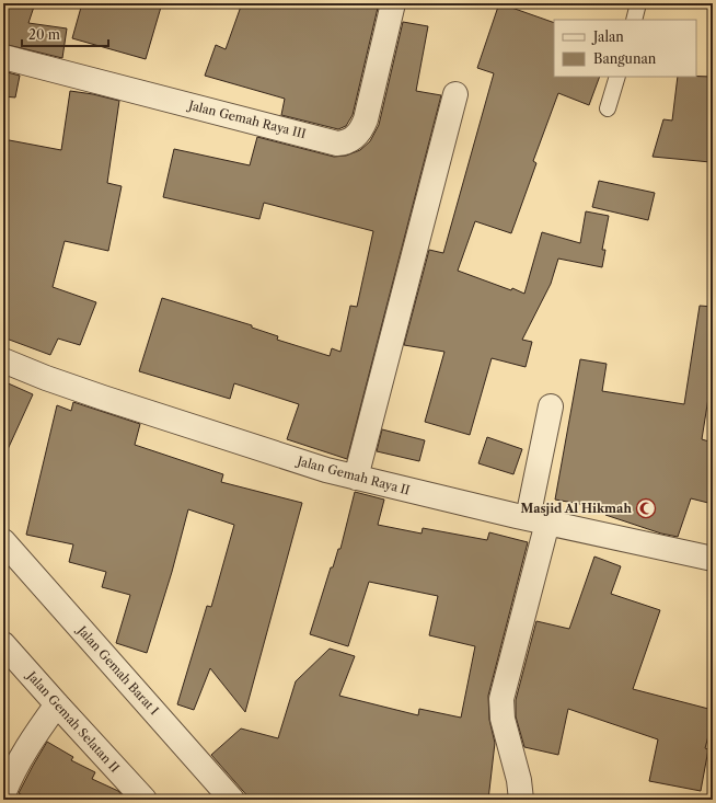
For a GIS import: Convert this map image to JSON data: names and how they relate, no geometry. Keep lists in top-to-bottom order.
{
  "streets": {
    "street": [
      "Jalan Gemah Raya III",
      "Jalan Gemah Raya II",
      "Jalan Gemah Barat I",
      "Jalan Gemah Selatan II"
    ]
  },
  "places": {
    "mosque": ["Masjid Al Hikmah"]
  },
  "legend": ["Jalan", "Bangunan"],
  "scale_bar": "20 m"
}
